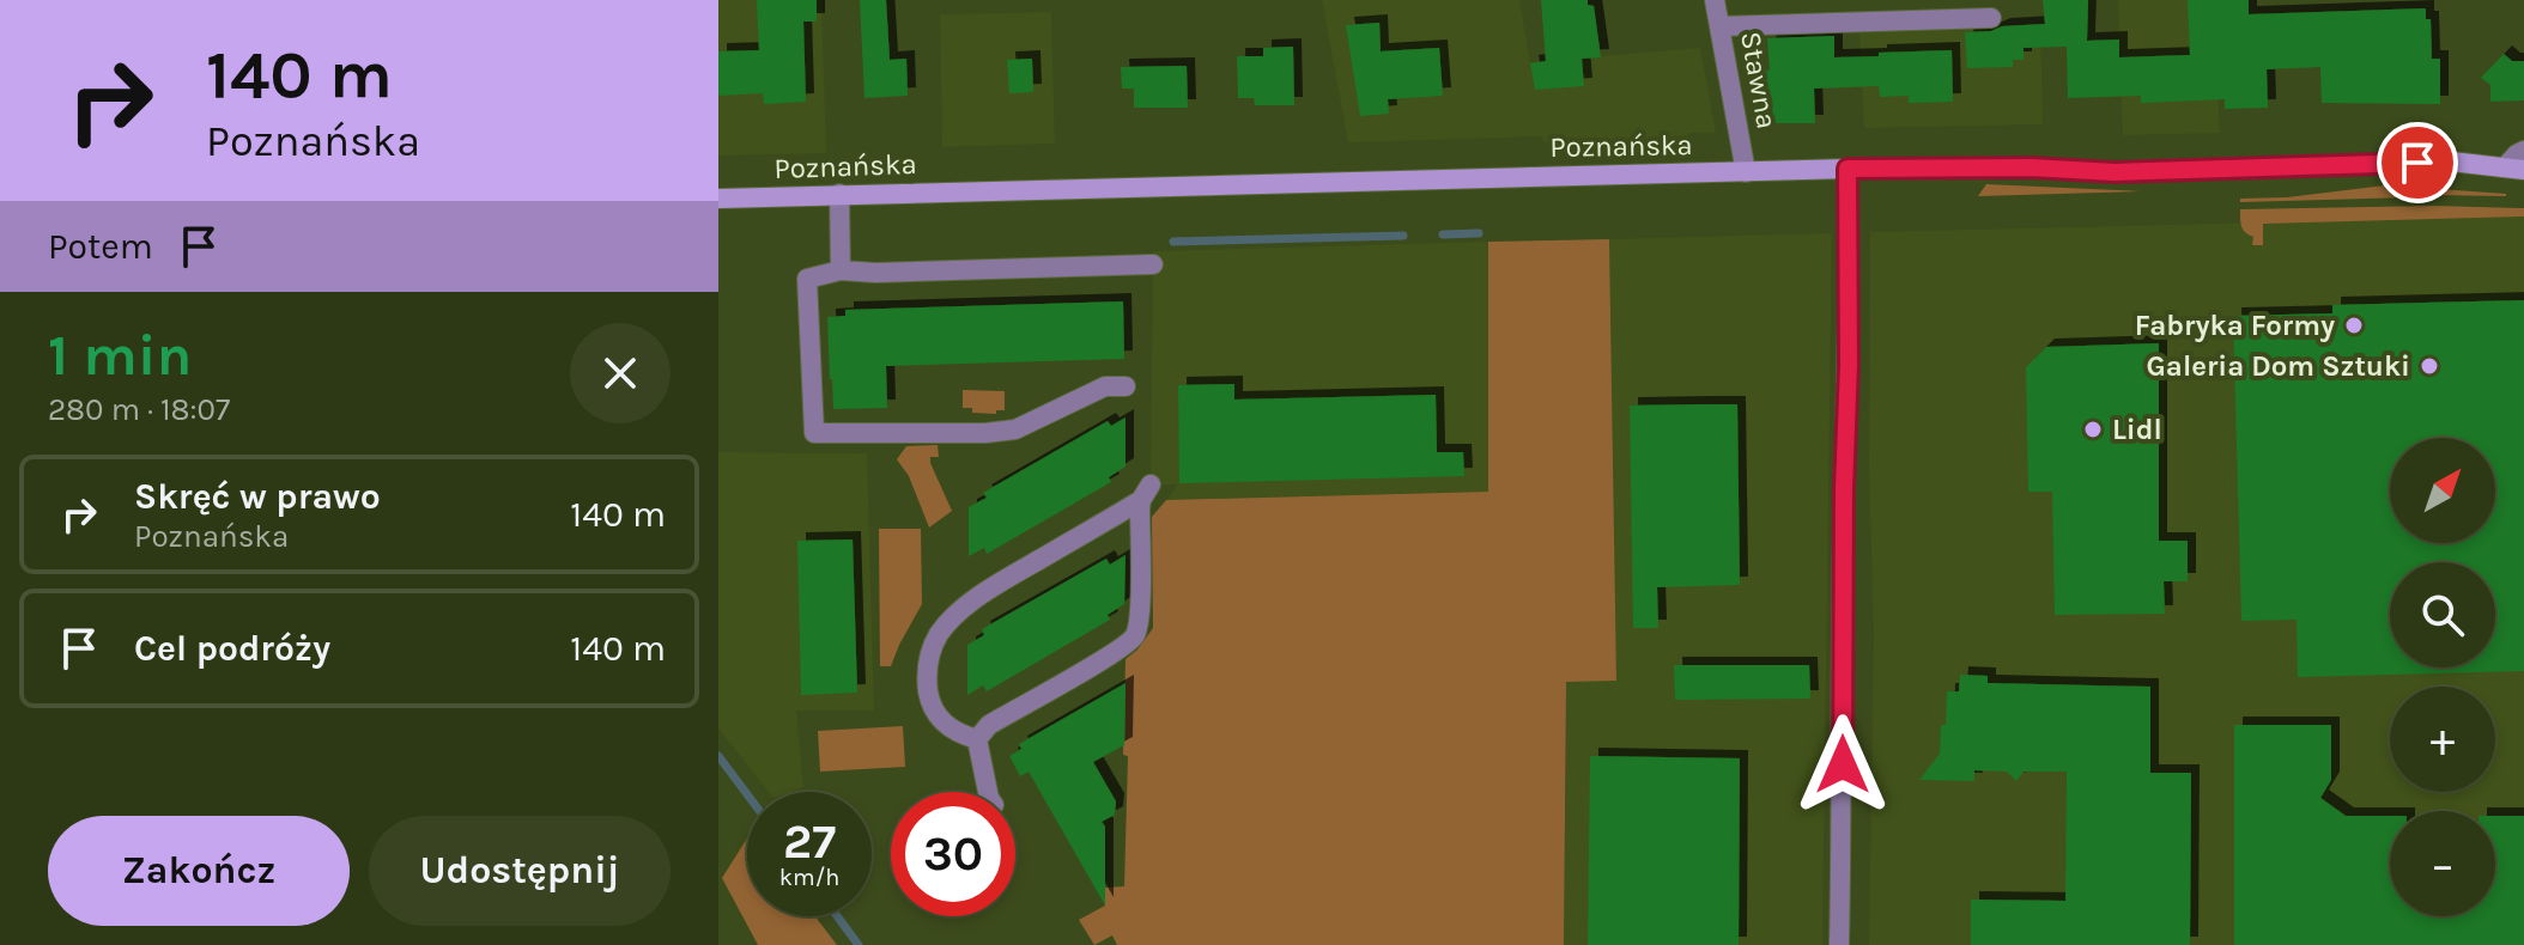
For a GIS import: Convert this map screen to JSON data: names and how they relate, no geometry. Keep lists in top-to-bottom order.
{
  "streets": {
    "street": ["Stawna", "Poznańska"]
  },
  "crossings": [
    ["Stawna", "Poznańska"]
  ],
  "places": ["Fabryka Formy", "Galeria Dom Sztuki", "Lidl"],
  "north": "top right",
  "page": {
    "turn": ["140 m", "Poznańska"],
    "then": "Potem",
    "heading": ["1 min", "280 m · 18:07"],
    "map_buttons": ["+", "−"],
    "list": [
      {
        "name": "Skręć w prawo",
        "note": "Poznańska",
        "value": "140 m"
      },
      {
        "name": "Cel podróży",
        "value": "140 m"
      }
    ],
    "speed": "27 km/h",
    "limit": "30",
    "buttons": ["Zakończ", "Udostępnij"]
  }
}
